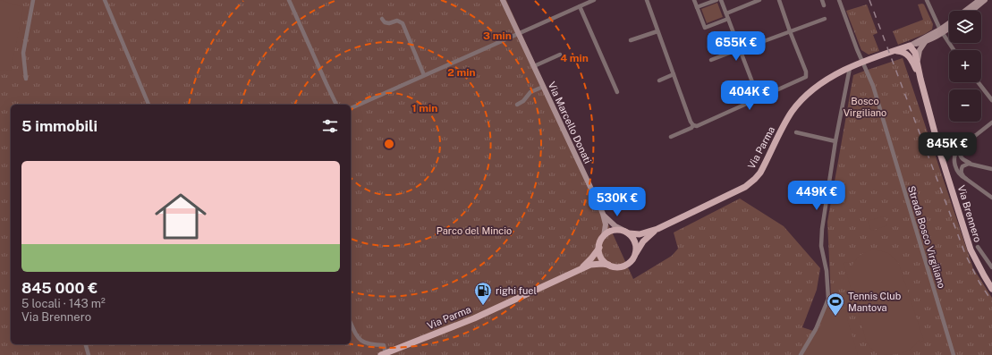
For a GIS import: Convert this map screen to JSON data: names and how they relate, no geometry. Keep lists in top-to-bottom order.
{
  "streets": {
    "main road": ["Via Parma", "Via Brennero"],
    "street": ["Via Marcello Donati", "Strada Bosco Virgiliano"]
  },
  "crossings": [
    ["Via Marcello Donati", "Via Parma"],
    ["Via Parma", "Via Brennero"],
    ["Via Parma", "Strada Bosco Virgiliano"]
  ],
  "parks": ["Bosco Virgiliano", "Parco del Mincio"],
  "places": {
    "fuel station": ["righi fuel"],
    "sports": ["Tennis Club Mantova"]
  },
  "page": {
    "map_buttons": ["+", "−"],
    "price": [
      "655K €",
      "404K €",
      "845K €",
      "449K €",
      "530K €"
    ],
    "heading": "5 immobili",
    "list": [
      {
        "name": "845 000 €",
        "note": "5 locali · 143 m² · Via Brennero"
      }
    ]
  },
  "rings": [
    "3 min",
    "4 min",
    "2 min",
    "1 min"
  ]
}
